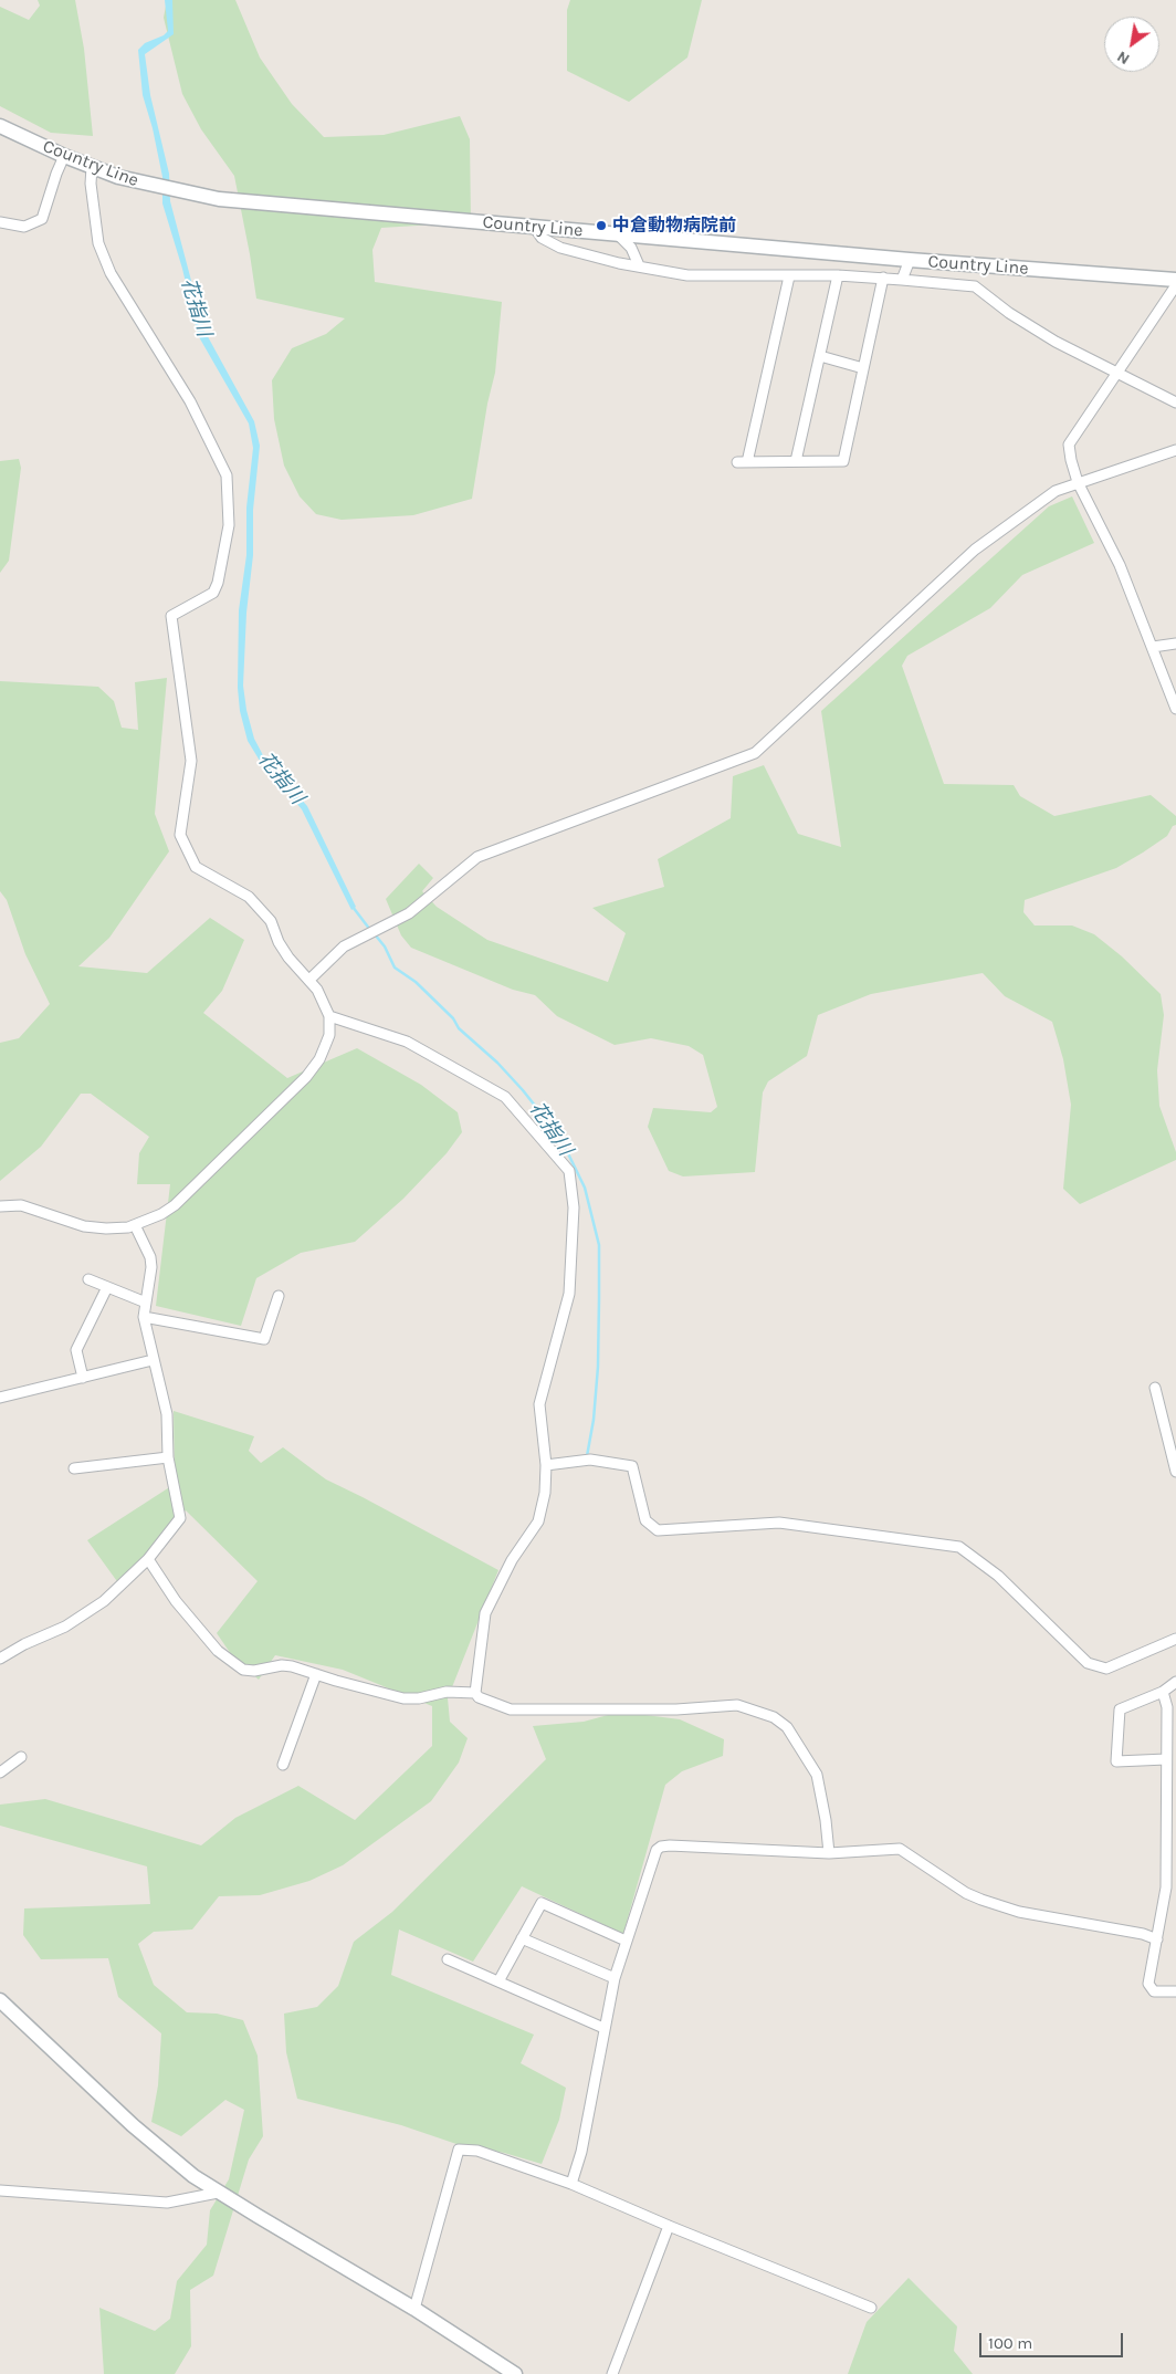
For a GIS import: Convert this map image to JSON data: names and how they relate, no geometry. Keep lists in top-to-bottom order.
{
  "streets": {
    "street": ["Country Line"]
  },
  "water": ["花指川"],
  "places": ["中倉動物病院前"],
  "scale_bar": "100 m",
  "north": "bottom left"
}
